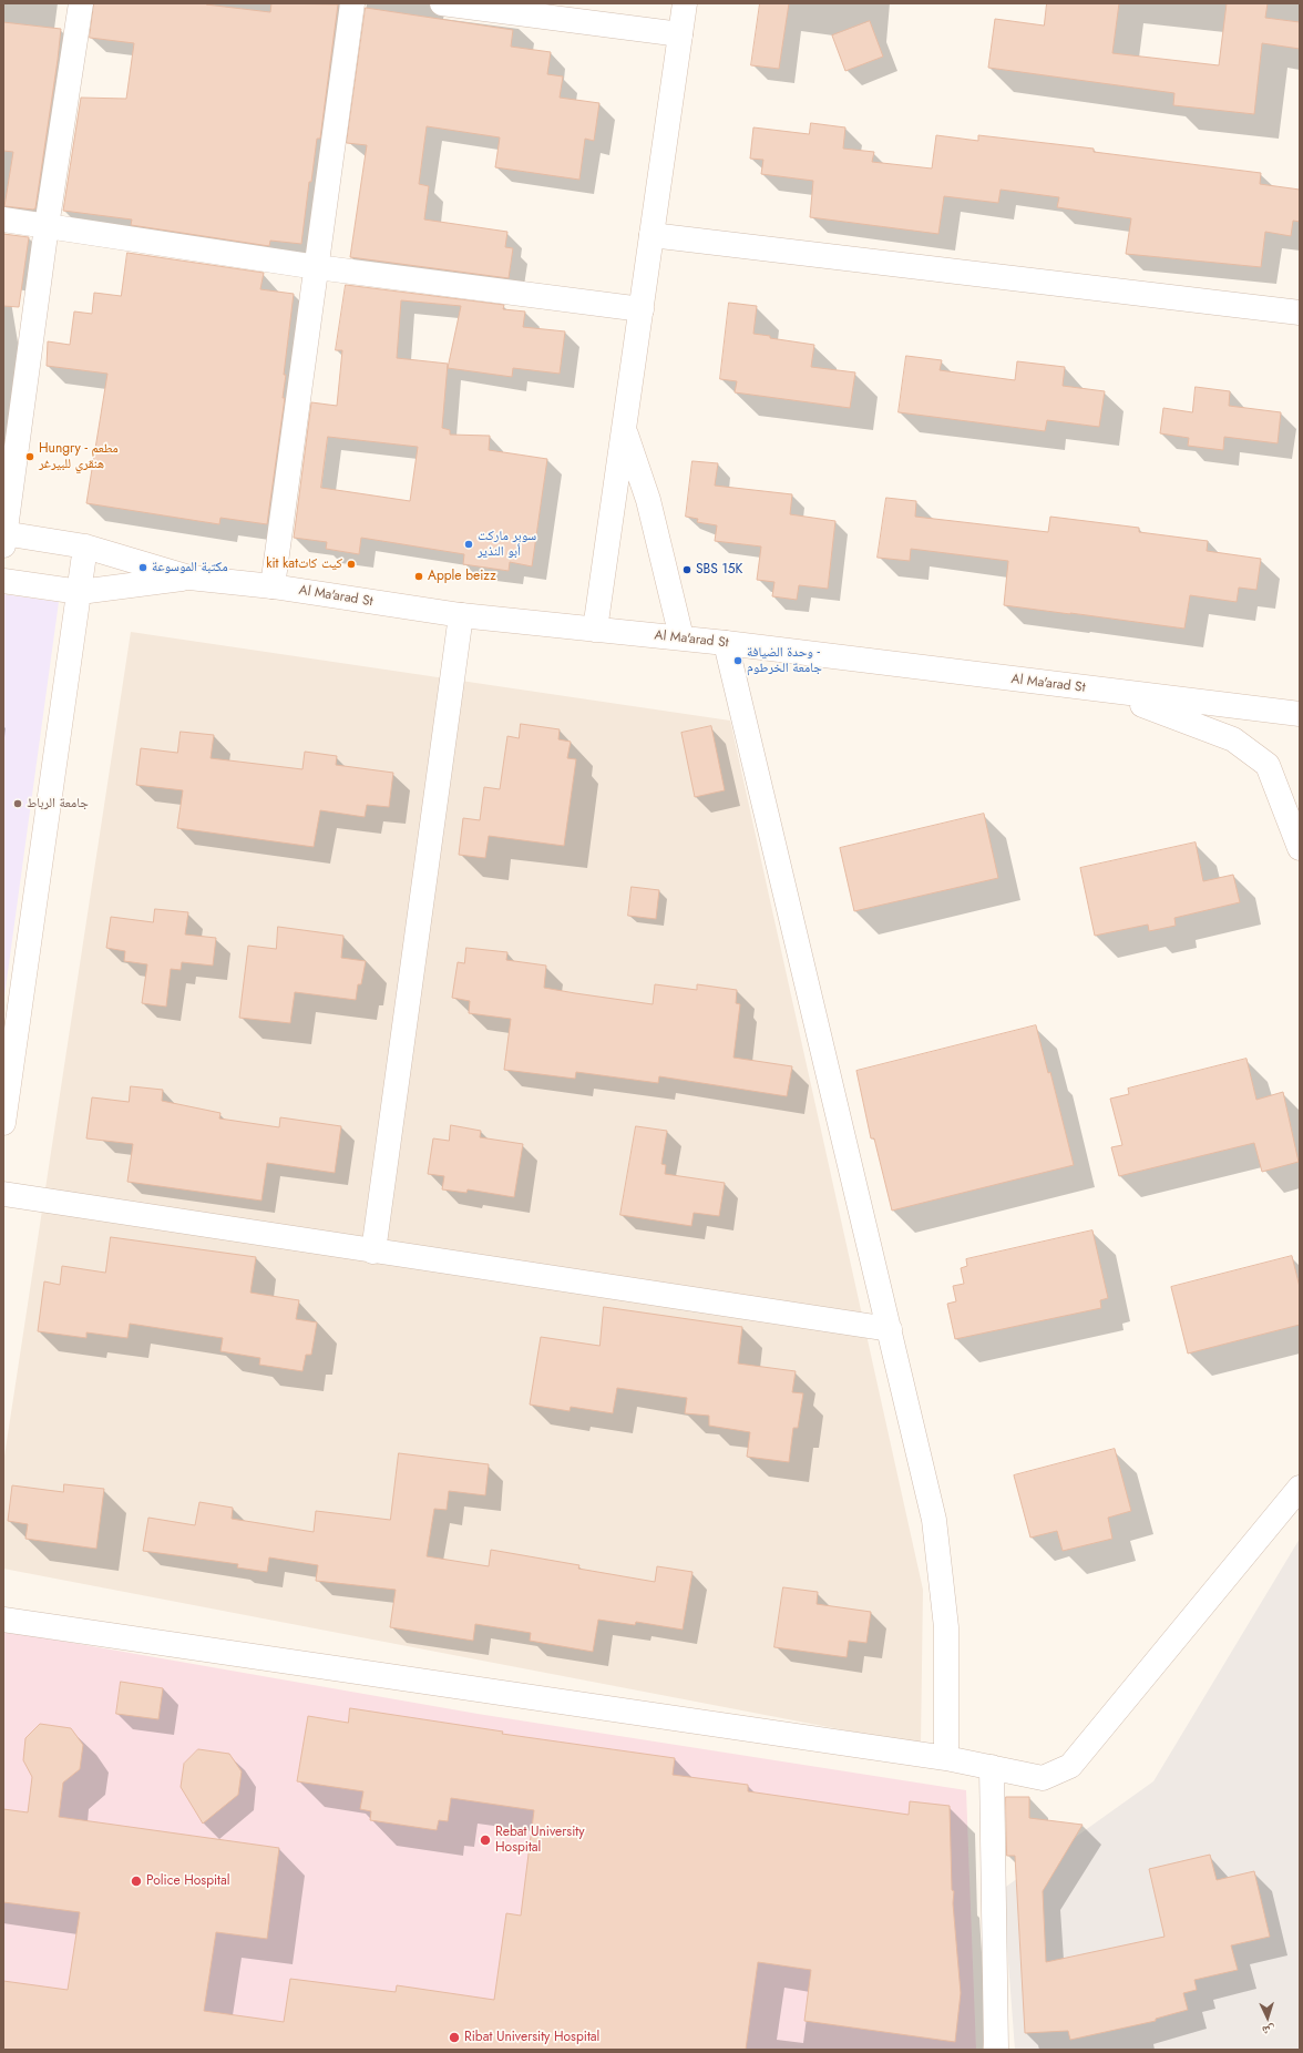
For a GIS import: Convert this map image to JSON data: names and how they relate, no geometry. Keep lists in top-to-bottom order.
{
  "streets": {
    "street": ["Al Ma'arad St"]
  },
  "places": [
    "Hungry - مطعم هنقري للبيرغر",
    "سوبر ماركت أبو النذير",
    "kit katكيت كات",
    "مكتبة الموسوعة",
    "SBS 15K",
    "Apple beizz",
    "وحدة الضيافة - جامعة الخرطوم",
    "جامعة الرباط",
    "Rebat University Hospital",
    "Police Hospital",
    "Ribat University Hospital"
  ],
  "north": "bottom"
}
